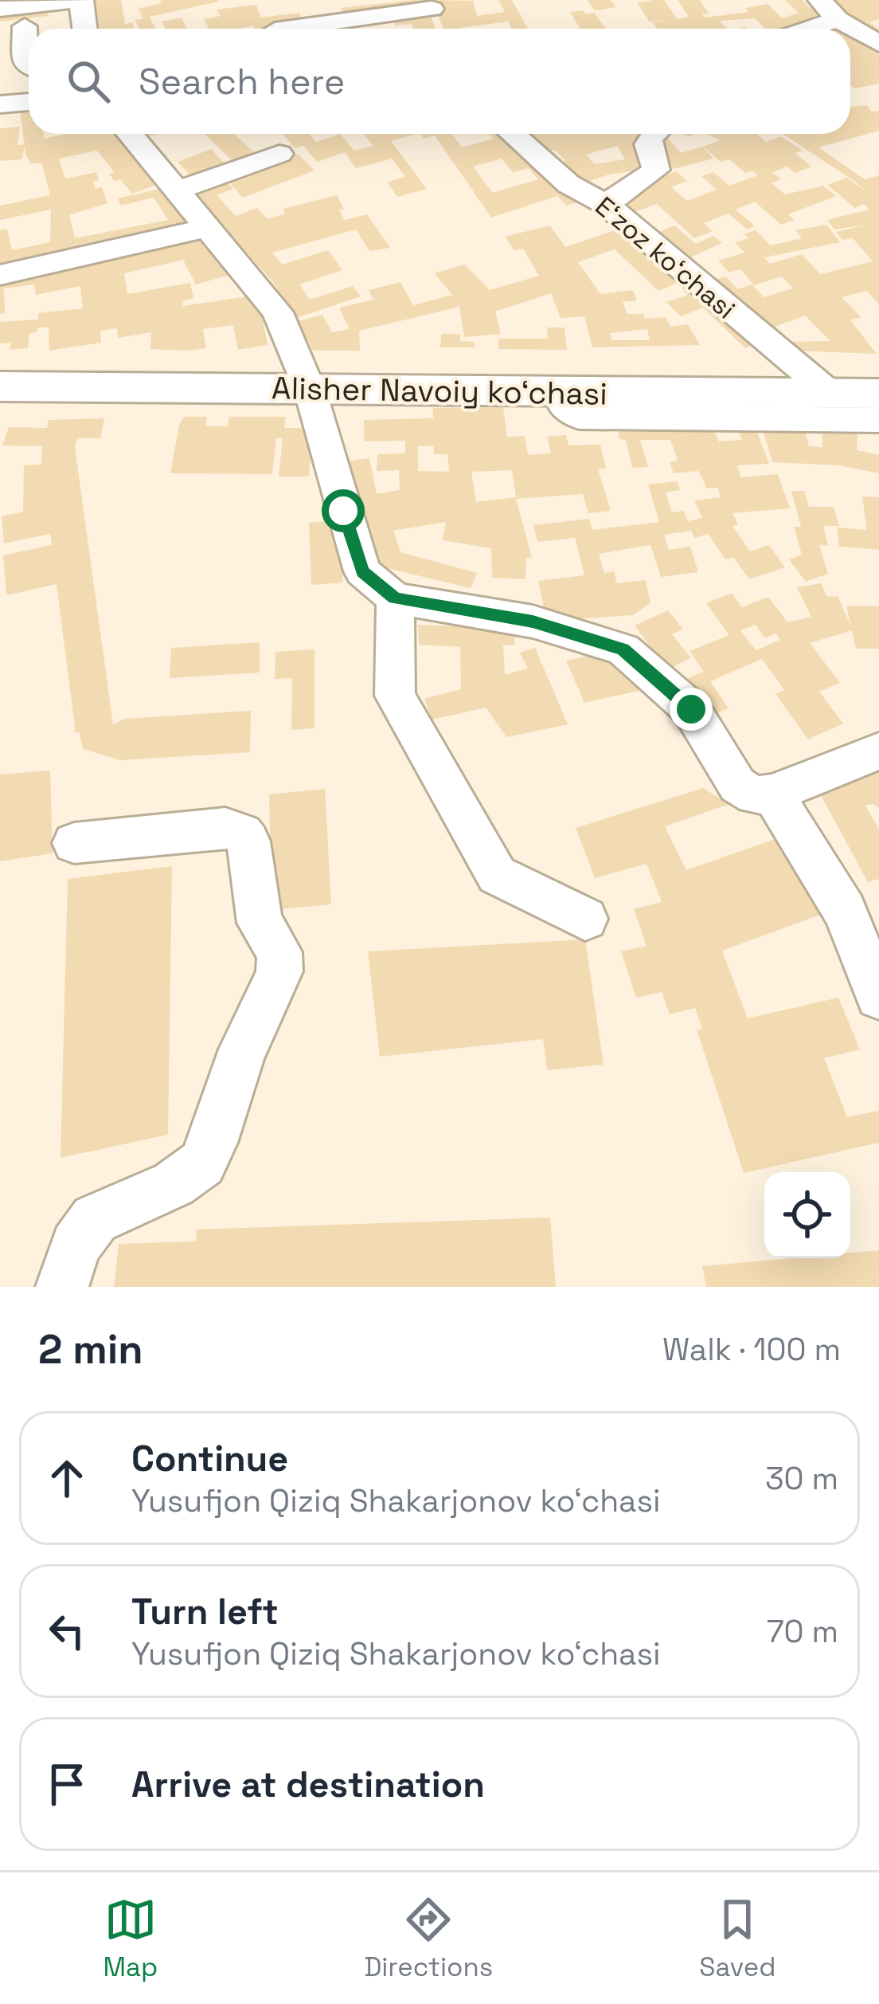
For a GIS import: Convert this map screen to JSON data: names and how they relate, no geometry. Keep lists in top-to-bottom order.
{
  "streets": {
    "main road": ["Alisher Navoiy koʻchasi"],
    "street": ["Eʻzoz koʻchasi"]
  },
  "crossings": [
    ["Eʻzoz koʻchasi", "Alisher Navoiy koʻchasi"]
  ],
  "page": {
    "search": "Search here",
    "heading": ["2 min", "Walk · 100 m"],
    "list": [
      ["Continue", "Yusufjon Qiziq Shakarjonov koʻchasi", "30 m"],
      ["Turn left", "Yusufjon Qiziq Shakarjonov koʻchasi", "70 m"],
      "Arrive at destination"
    ],
    "nav": ["Map", "Directions", "Saved"]
  }
}
